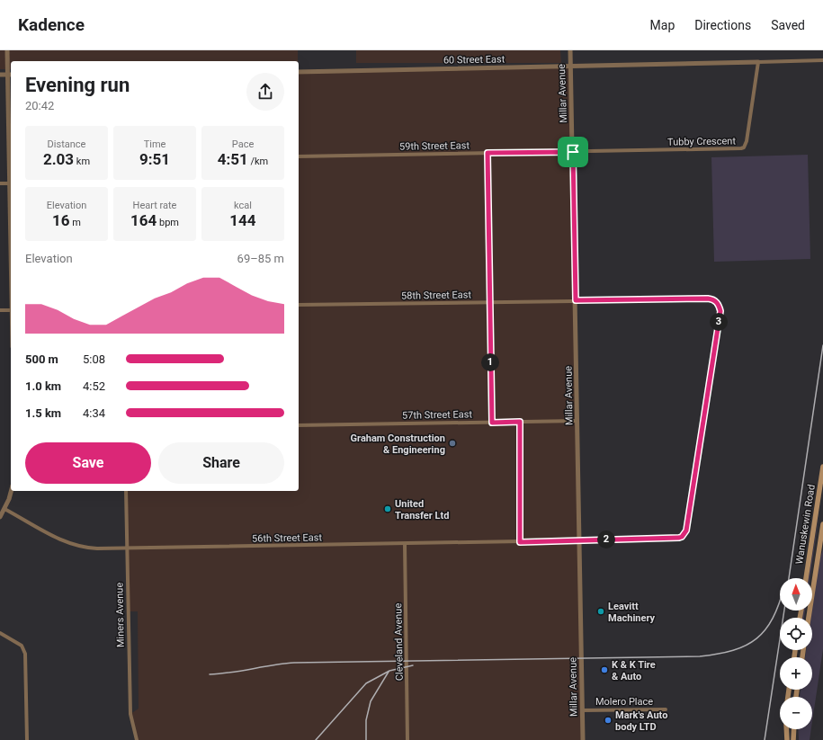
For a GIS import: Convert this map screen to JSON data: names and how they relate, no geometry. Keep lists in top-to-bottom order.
{
  "streets": {
    "main road": ["Wanuskewin Road"],
    "street": [
      "60 Street East",
      "Millar Avenue",
      "Tubby Crescent",
      "59th Street East",
      "58th Street East",
      "57th Street East",
      "56th Street East",
      "Miners Avenue",
      "Cleveland Avenue",
      "Molero Place"
    ]
  },
  "crossings": [
    ["60 Street East", "Millar Avenue"],
    ["60 Street East", "Tubby Crescent"],
    ["Millar Avenue", "Tubby Crescent"],
    ["Millar Avenue", "59th Street East"],
    ["Millar Avenue", "58th Street East"],
    ["Millar Avenue", "57th Street East"],
    ["Millar Avenue", "56th Street East"],
    ["Millar Avenue", "Molero Place"],
    ["Tubby Crescent", "59th Street East"],
    ["58th Street East", "56th Street East"],
    ["56th Street East", "Miners Avenue"],
    ["56th Street East", "Cleveland Avenue"]
  ],
  "places": [
    "Graham Construction & Engineering",
    "United Transfer Ltd",
    "Leavitt Machinery",
    "K & K Tire & Auto",
    "Mark's Auto body LTD"
  ],
  "north": "top",
  "page": {
    "header": "Kadence",
    "nav": ["Map", "Directions", "Saved"],
    "heading": ["Evening run", "20:42"],
    "stats": [
      ["Distance", "2.03 km"],
      ["Time", "9:51"],
      ["Pace", "4:51 /km"],
      ["Elevation", "16 m"],
      ["Heart rate", "164 bpm"],
      ["kcal", "144"]
    ],
    "chart": ["Elevation", "69–85 m"],
    "pins": ["3", "1", "2"],
    "list": [
      {
        "name": "500 m",
        "note": "5:08"
      },
      {
        "name": "1.0 km",
        "note": "4:52"
      },
      {
        "name": "1.5 km",
        "note": "4:34"
      }
    ],
    "buttons": ["Save", "Share"],
    "map_buttons": ["+", "−"]
  }
}
